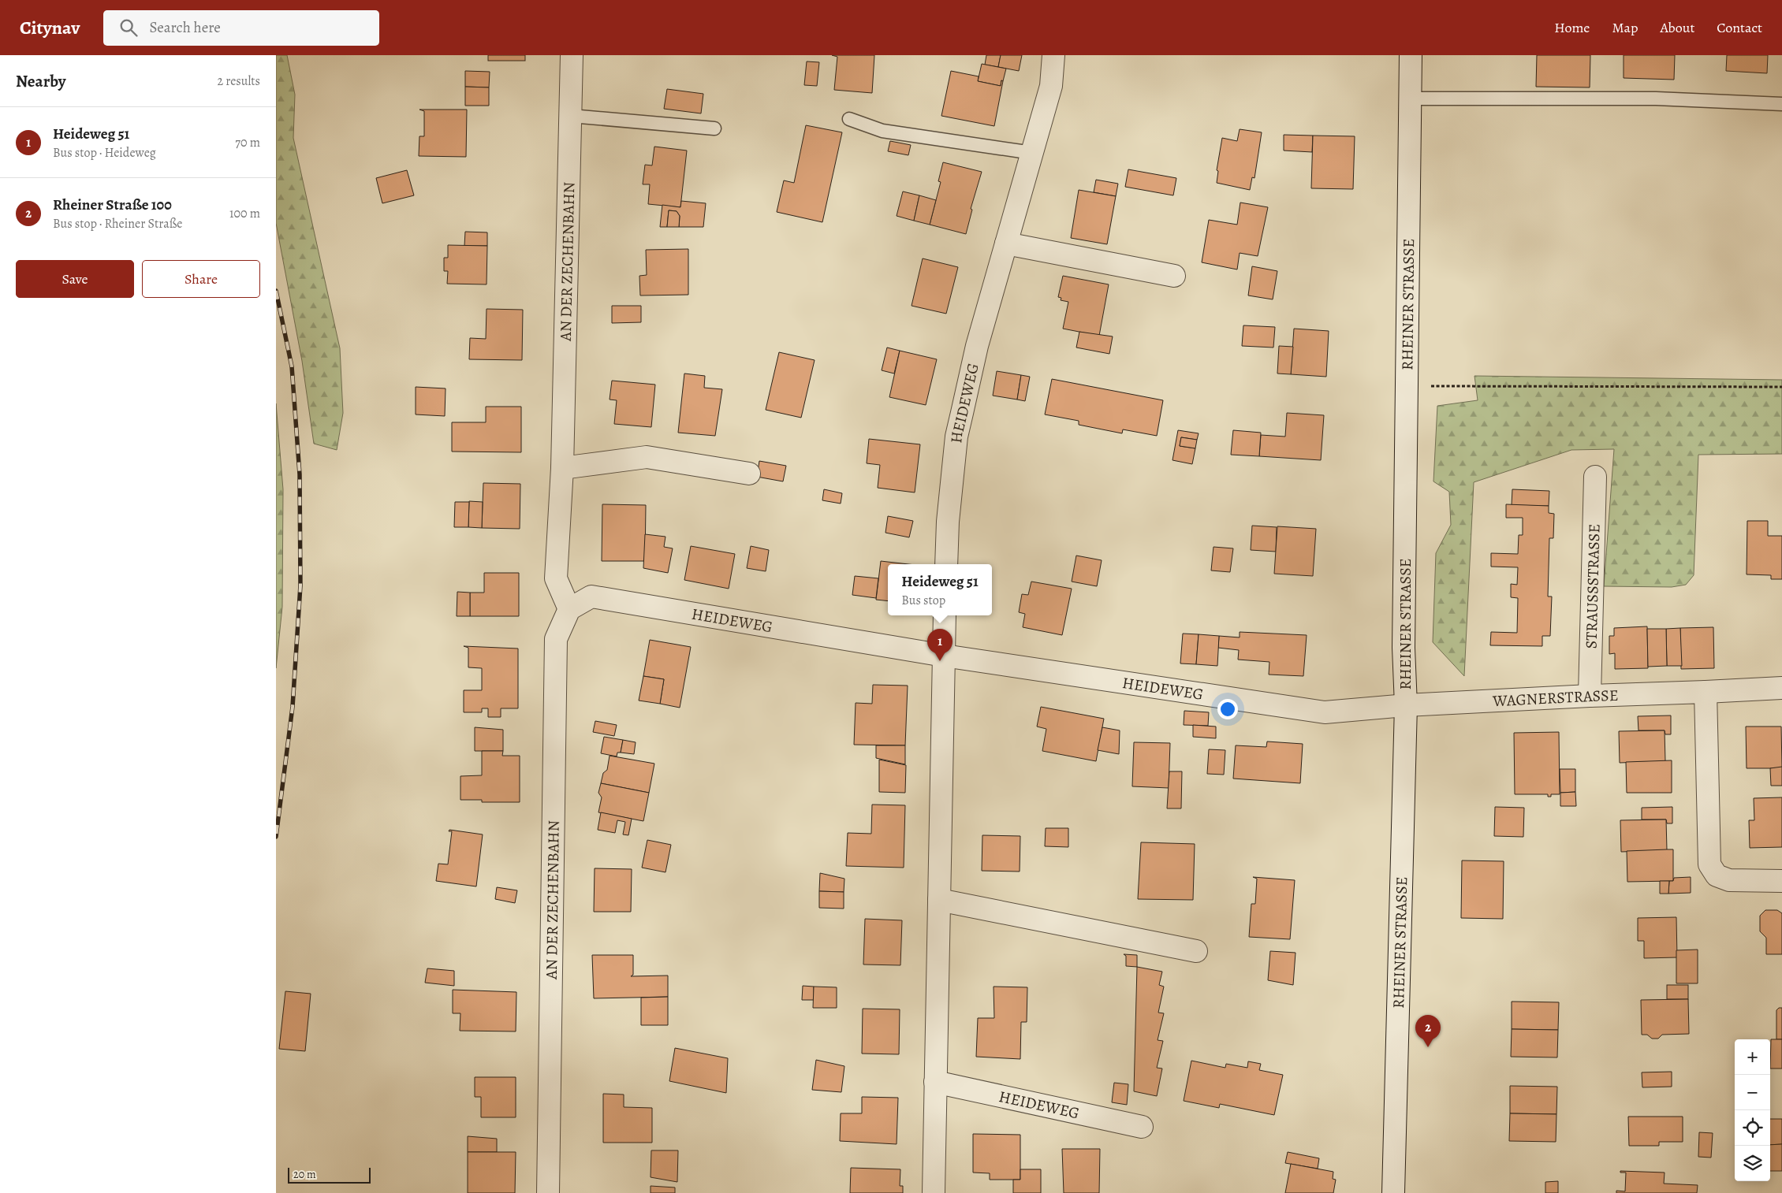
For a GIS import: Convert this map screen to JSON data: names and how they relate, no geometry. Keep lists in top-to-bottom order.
{
  "streets": {
    "street": [
      "AN DER ZECHENBAHN",
      "RHEINER STRASSE",
      "HEIDEWEG",
      "STRAUSSSTRASSE",
      "WAGNERSTRASSE"
    ]
  },
  "crossings": [
    ["AN DER ZECHENBAHN", "HEIDEWEG"],
    ["RHEINER STRASSE", "HEIDEWEG"],
    ["RHEINER STRASSE", "WAGNERSTRASSE"],
    ["HEIDEWEG", "WAGNERSTRASSE"],
    ["STRAUSSSTRASSE", "WAGNERSTRASSE"]
  ],
  "scale_bar": "20 m",
  "page": {
    "header": "Citynav",
    "search": "Search here",
    "nav": [
      "Home",
      "Map",
      "About",
      "Contact"
    ],
    "heading": ["Nearby", "2 results"],
    "list": [
      {
        "mark": "1",
        "name": "Heideweg 51",
        "note": "Bus stop · Heideweg",
        "value": "70 m"
      },
      {
        "mark": "2",
        "name": "Rheiner Straße 100",
        "note": "Bus stop · Rheiner Straße",
        "value": "100 m"
      }
    ],
    "buttons": ["Save", "Share"],
    "popup": ["Heideweg 51", "Bus stop"],
    "pins": ["1", "2"],
    "map_buttons": ["+", "−"],
    "scale": "20 m"
  }
}
